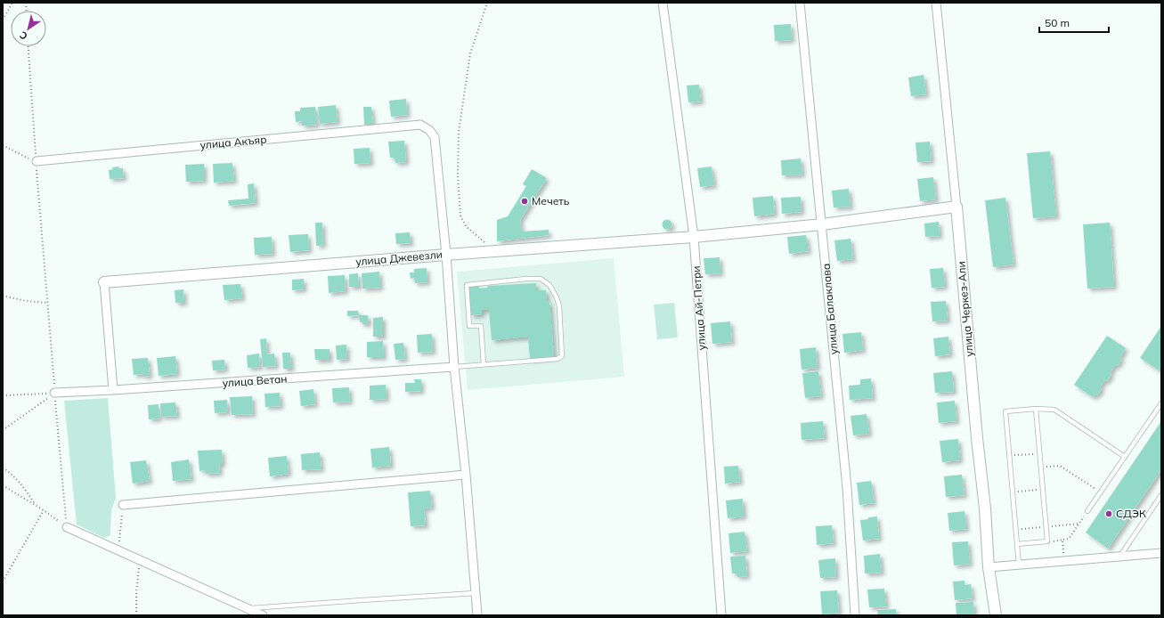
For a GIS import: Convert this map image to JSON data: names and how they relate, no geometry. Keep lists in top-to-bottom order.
{
  "streets": {
    "street": [
      "улица Акъяр",
      "улица Джевезли",
      "улица Ай-Петри",
      "улица Балаклава",
      "улица Черкез-Али",
      "улица Ветан"
    ]
  },
  "crossings": [
    ["улица Акъяр", "улица Джевезли"],
    ["улица Джевезли", "улица Ай-Петри"],
    ["улица Джевезли", "улица Балаклава"],
    ["улица Джевезли", "улица Черкез-Али"]
  ],
  "places": ["Мечеть", "СДЭК"],
  "scale_bar": "50 m",
  "north": "bottom left"
}
